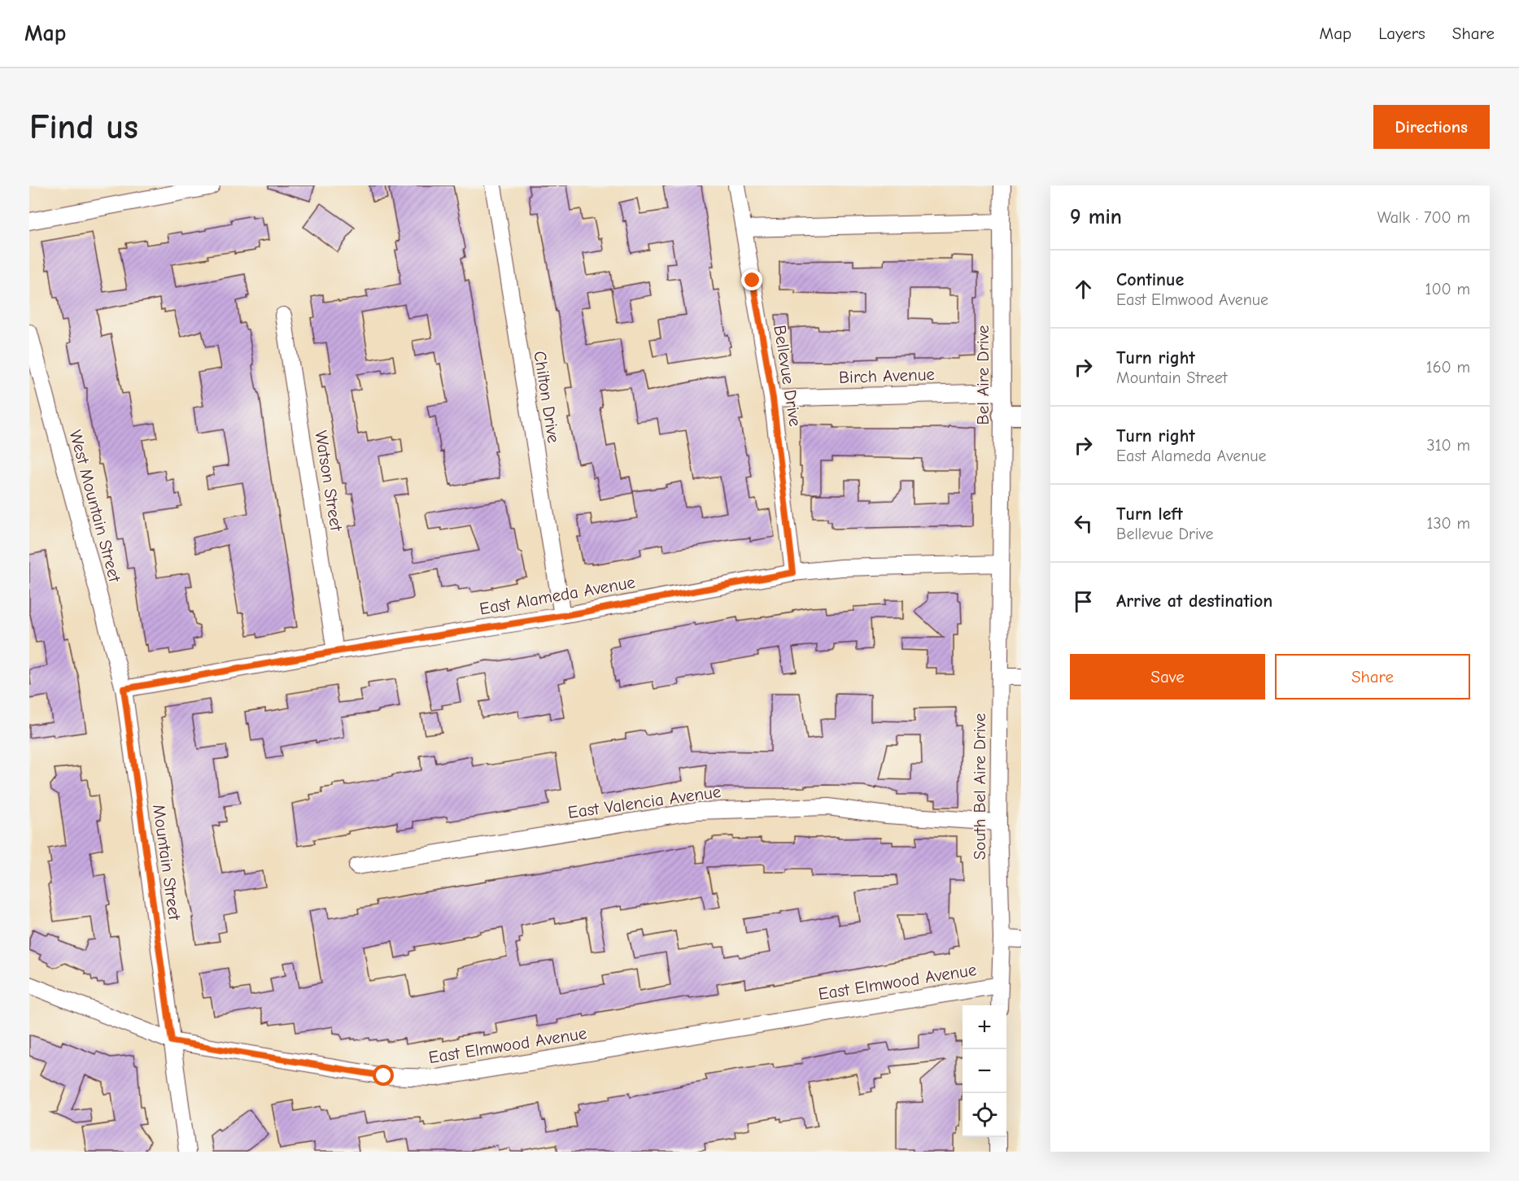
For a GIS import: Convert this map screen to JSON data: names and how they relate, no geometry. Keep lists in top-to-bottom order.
{
  "streets": {
    "street": [
      "Bel Aire Drive",
      "Bellevue Drive",
      "Birch Avenue",
      "Chilton Drive",
      "Watson Street",
      "West Mountain Street",
      "East Alameda Avenue",
      "South Bel Aire Drive",
      "East Valencia Avenue",
      "Mountain Street",
      "East Elmwood Avenue"
    ]
  },
  "crossings": [
    ["Bel Aire Drive", "Birch Avenue"],
    ["Bel Aire Drive", "East Alameda Avenue"],
    ["Bel Aire Drive", "South Bel Aire Drive"],
    ["Bellevue Drive", "Birch Avenue"],
    ["Bellevue Drive", "East Alameda Avenue"],
    ["Chilton Drive", "East Alameda Avenue"],
    ["Watson Street", "East Alameda Avenue"],
    ["West Mountain Street", "East Alameda Avenue"],
    ["West Mountain Street", "Mountain Street"],
    ["East Alameda Avenue", "South Bel Aire Drive"],
    ["East Alameda Avenue", "Mountain Street"],
    ["South Bel Aire Drive", "East Valencia Avenue"],
    ["South Bel Aire Drive", "East Elmwood Avenue"],
    ["Mountain Street", "East Elmwood Avenue"]
  ],
  "page": {
    "header": "Map",
    "nav": ["Map", "Layers", "Share"],
    "buttons": [
      "Directions",
      ["Save", "Share"]
    ],
    "title": "Find us",
    "heading": ["9 min", "Walk · 700 m"],
    "list": [
      ["Continue", "East Elmwood Avenue", "100 m"],
      ["Turn right", "Mountain Street", "160 m"],
      ["Turn right", "East Alameda Avenue", "310 m"],
      ["Turn left", "Bellevue Drive", "130 m"],
      "Arrive at destination"
    ],
    "map_buttons": ["+", "−"]
  }
}
